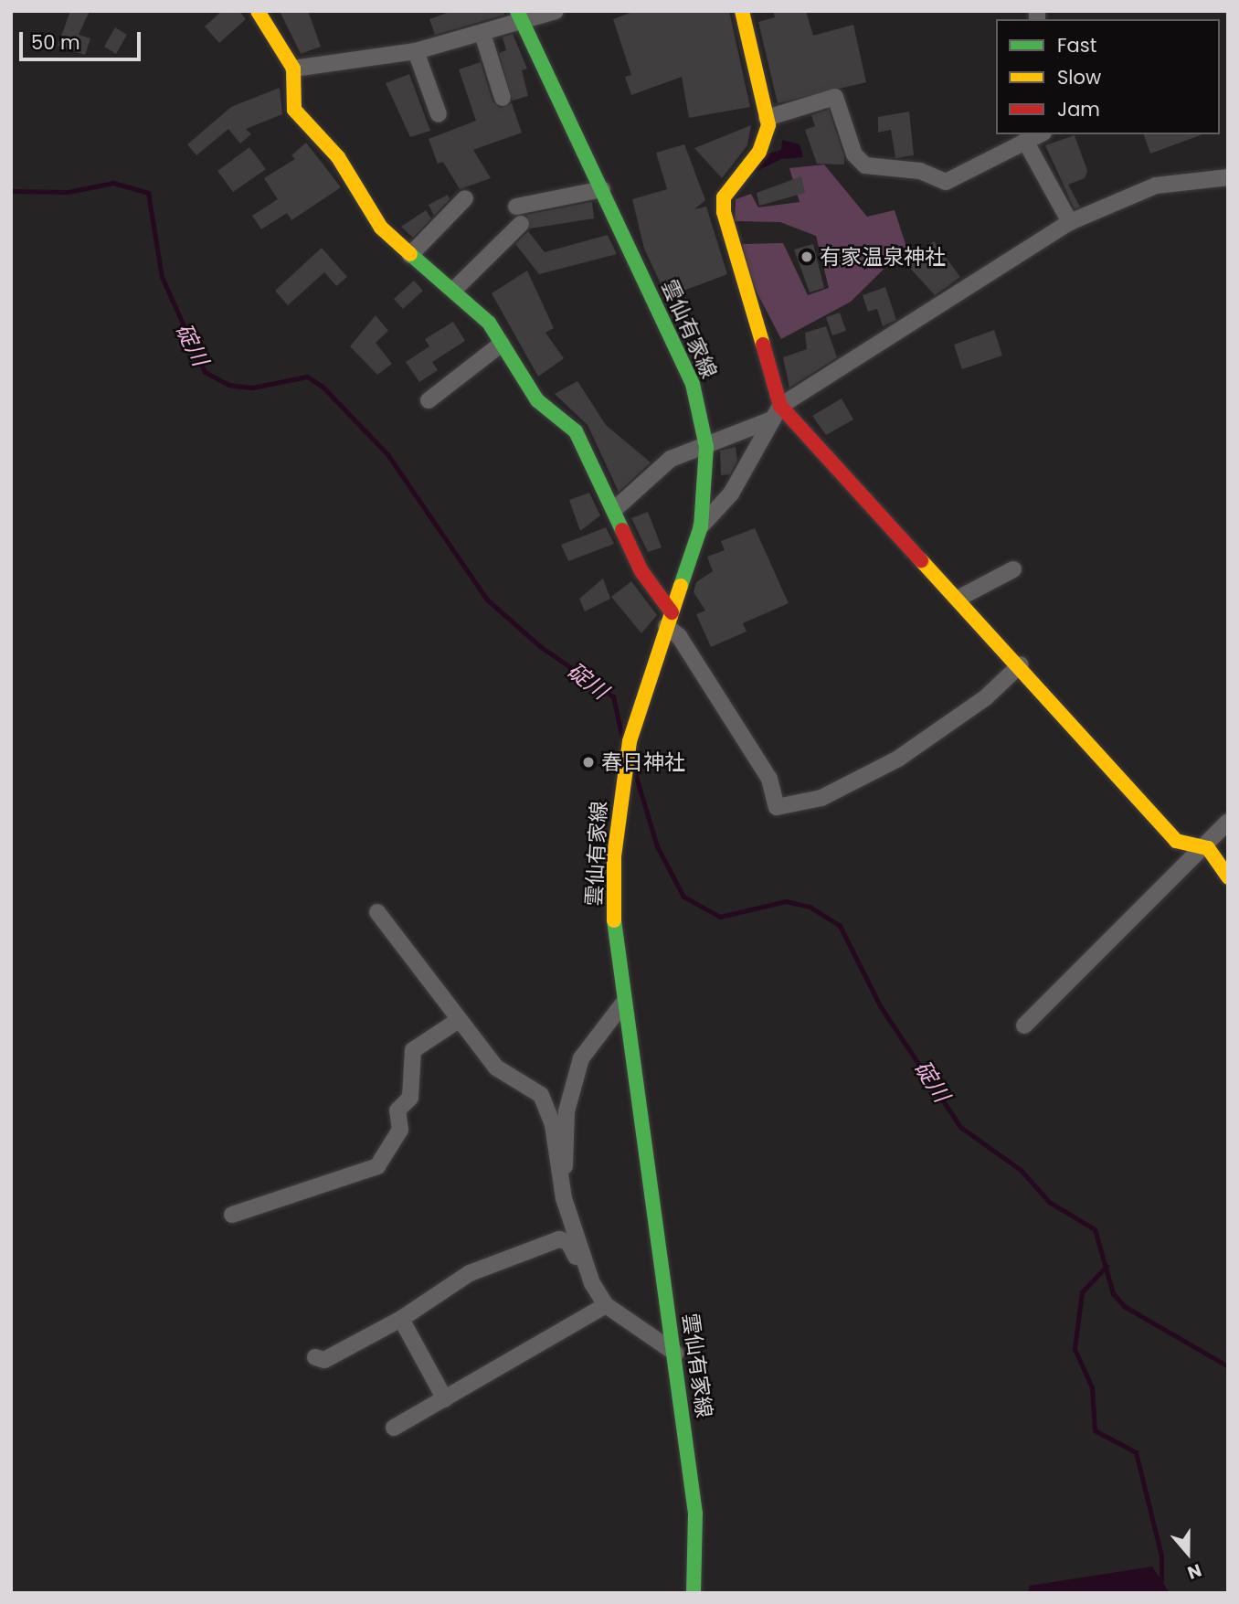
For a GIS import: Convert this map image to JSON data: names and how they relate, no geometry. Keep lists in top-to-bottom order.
{
  "streets": {
    "street": ["雲仙有家線"]
  },
  "water": ["碇川"],
  "places": ["有家温泉神社", "春日神社"],
  "legend": ["Fast", "Slow", "Jam"],
  "scale_bar": "50 m",
  "north": "bottom"
}
